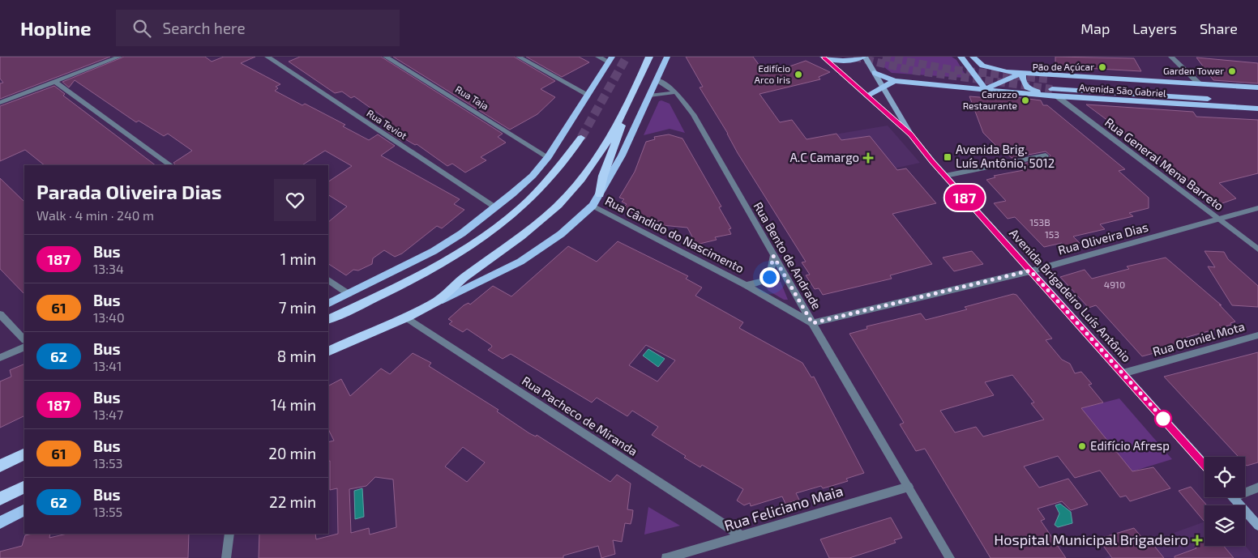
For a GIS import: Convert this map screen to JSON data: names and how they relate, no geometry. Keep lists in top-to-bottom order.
{
  "streets": {
    "main road": ["Avenida São Gabriel", "Avenida Brigadeiro Luís Antônio"],
    "street": [
      "Rua Taja",
      "Rua Teviot",
      "Rua General Mena Barreto",
      "Rua Cândido do Nascimento",
      "Rua Oliveira Dias",
      "Rua Bento de Andrade",
      "Rua Otoniel Mota",
      "Rua Pacheco de Miranda",
      "Rua Feliciano Maia"
    ]
  },
  "crossings": [
    ["Avenida São Gabriel", "Rua General Mena Barreto"],
    ["Rua General Mena Barreto", "Rua Oliveira Dias"],
    ["Rua Cândido do Nascimento", "Rua Oliveira Dias"],
    ["Rua Cândido do Nascimento", "Rua Bento de Andrade"],
    ["Rua Oliveira Dias", "Rua Bento de Andrade"],
    ["Rua Oliveira Dias", "Avenida Brigadeiro Luís Antônio"],
    ["Rua Bento de Andrade", "Rua Feliciano Maia"],
    ["Avenida Brigadeiro Luís Antônio", "Rua Otoniel Mota"],
    ["Rua Pacheco de Miranda", "Rua Feliciano Maia"]
  ],
  "places": {
    "other": [
      "Pão de Açúcar",
      "Garden Tower",
      "Edifício Arco Iris",
      "Caruzzo Restaurante",
      "Edifício Afresp"
    ],
    "transit": ["Avenida Brig. Luís Antônio, 5012"],
    "health": ["A.C Camargo", "Hospital Municipal Brigadeiro"]
  },
  "lines": ["bus line 187"],
  "house_numbers": ["153B", "153", "4910"],
  "page": {
    "header": "Hopline",
    "search": "Search here",
    "nav": ["Map", "Layers", "Share"],
    "on_map": "187",
    "heading": ["Parada Oliveira Dias", "Walk · 4 min · 240 m"],
    "list": [
      {
        "mark": "187",
        "name": "Bus",
        "note": "13:34",
        "value": "1 min"
      },
      {
        "mark": "61",
        "name": "Bus",
        "note": "13:40",
        "value": "7 min"
      },
      {
        "mark": "62",
        "name": "Bus",
        "note": "13:41",
        "value": "8 min"
      },
      {
        "mark": "187",
        "name": "Bus",
        "note": "13:47",
        "value": "14 min"
      },
      {
        "mark": "61",
        "name": "Bus",
        "note": "13:53",
        "value": "20 min"
      },
      {
        "mark": "62",
        "name": "Bus",
        "note": "13:55",
        "value": "22 min"
      }
    ]
  }
}
